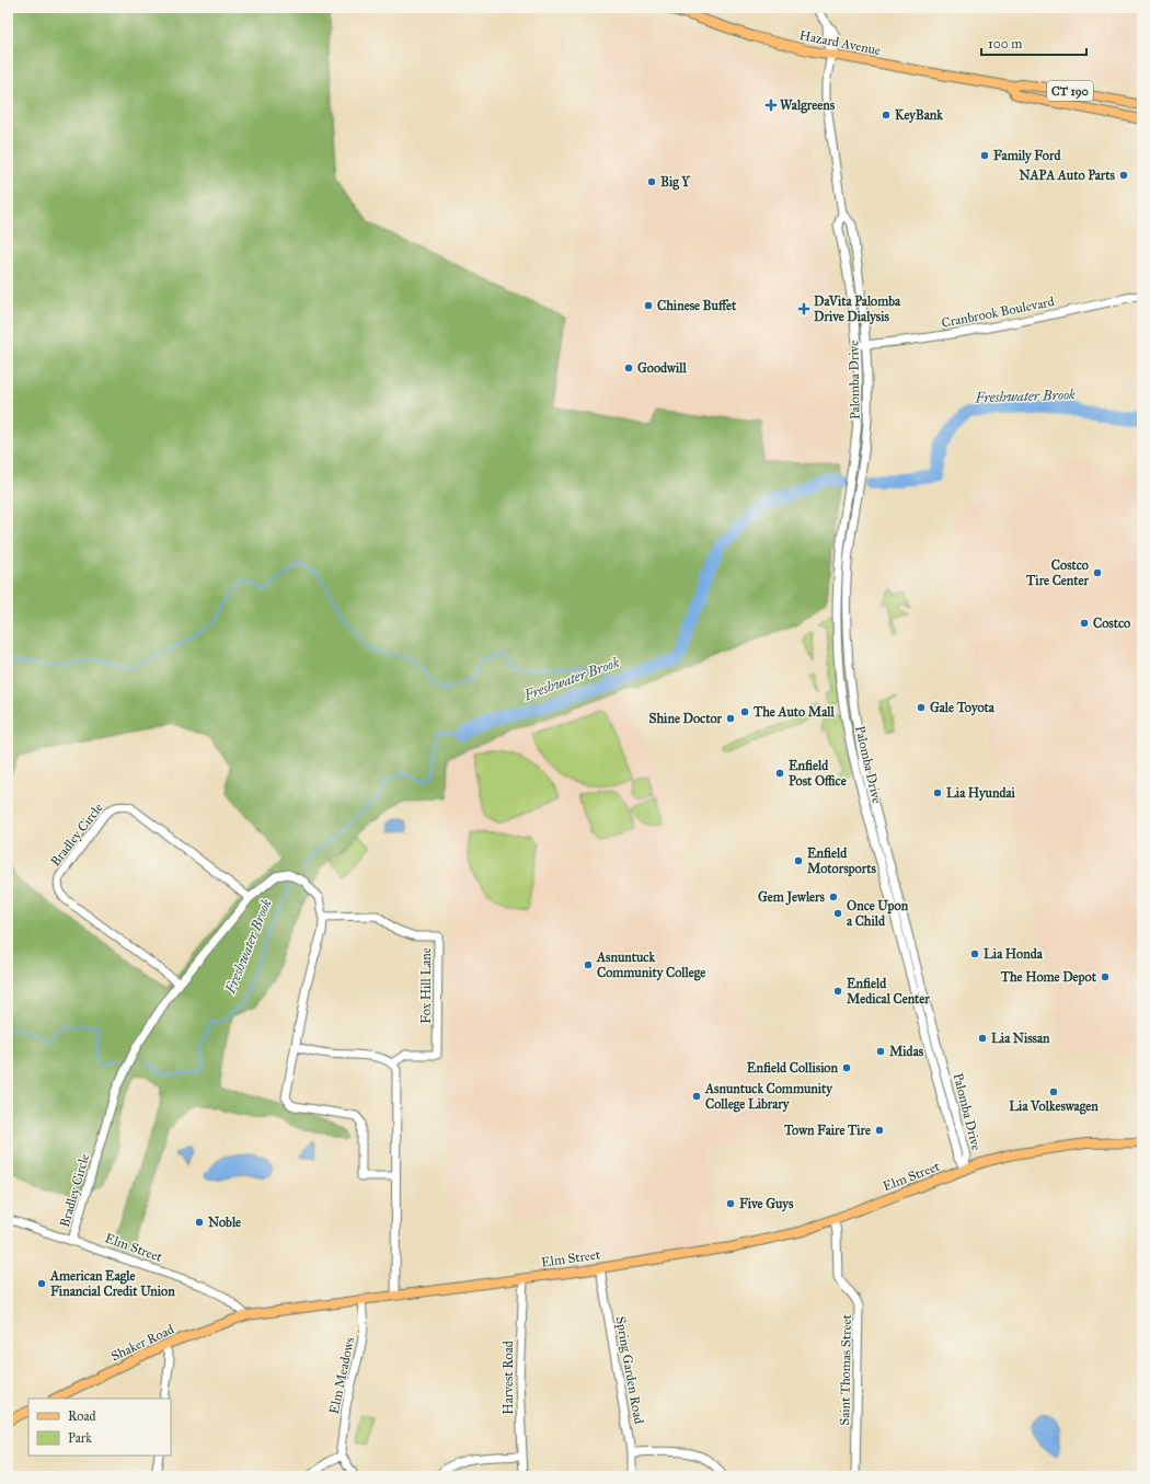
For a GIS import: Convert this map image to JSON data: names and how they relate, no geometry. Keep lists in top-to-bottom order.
{
  "streets": {
    "main road": [
      "Hazard Avenue",
      "CT 190",
      "Elm Street",
      "Shaker Road"
    ],
    "street": [
      "Cranbrook Boulevard",
      "Palomba Drive",
      "Bradley Circle",
      "Fox Hill Lane",
      "Spring Garden Road",
      "Saint Thomas Street",
      "Elm Meadows",
      "Harvest Road"
    ]
  },
  "crossings": [
    ["Hazard Avenue", "Palomba Drive"],
    ["Cranbrook Boulevard", "Palomba Drive"],
    ["Palomba Drive", "Elm Street"],
    ["Bradley Circle", "Fox Hill Lane"],
    ["Bradley Circle", "Elm Street"],
    ["Elm Street", "Shaker Road"],
    ["Elm Street", "Spring Garden Road"],
    ["Elm Street", "Saint Thomas Street"],
    ["Elm Street", "Elm Meadows"],
    ["Elm Street", "Harvest Road"]
  ],
  "water": ["Freshwater Brook"],
  "places": {
    "health": ["Walgreens", "DaVita Palomba Drive Dialysis"],
    "other": [
      "KeyBank",
      "Family Ford",
      "NAPA Auto Parts",
      "Big Y",
      "Chinese Buffet",
      "Goodwill",
      "Costco Tire Center",
      "Costco",
      "Gale Toyota",
      "The Auto Mall",
      "Shine Doctor",
      "Enfield Post Office",
      "Lia Hyundai",
      "Enfield Motorsports",
      "Gem Jewlers",
      "Once Upon a Child",
      "Lia Honda",
      "Asnuntuck Community College",
      "The Home Depot",
      "Enfield Medical Center",
      "Lia Nissan",
      "Midas",
      "Enfield Collision",
      "Lia Volkeswagen",
      "Asnuntuck Community College Library",
      "Town Faire Tire",
      "Five Guys",
      "Noble",
      "American Eagle Financial Credit Union"
    ]
  },
  "legend": ["Road", "Park"],
  "scale_bar": "100 m"
}
